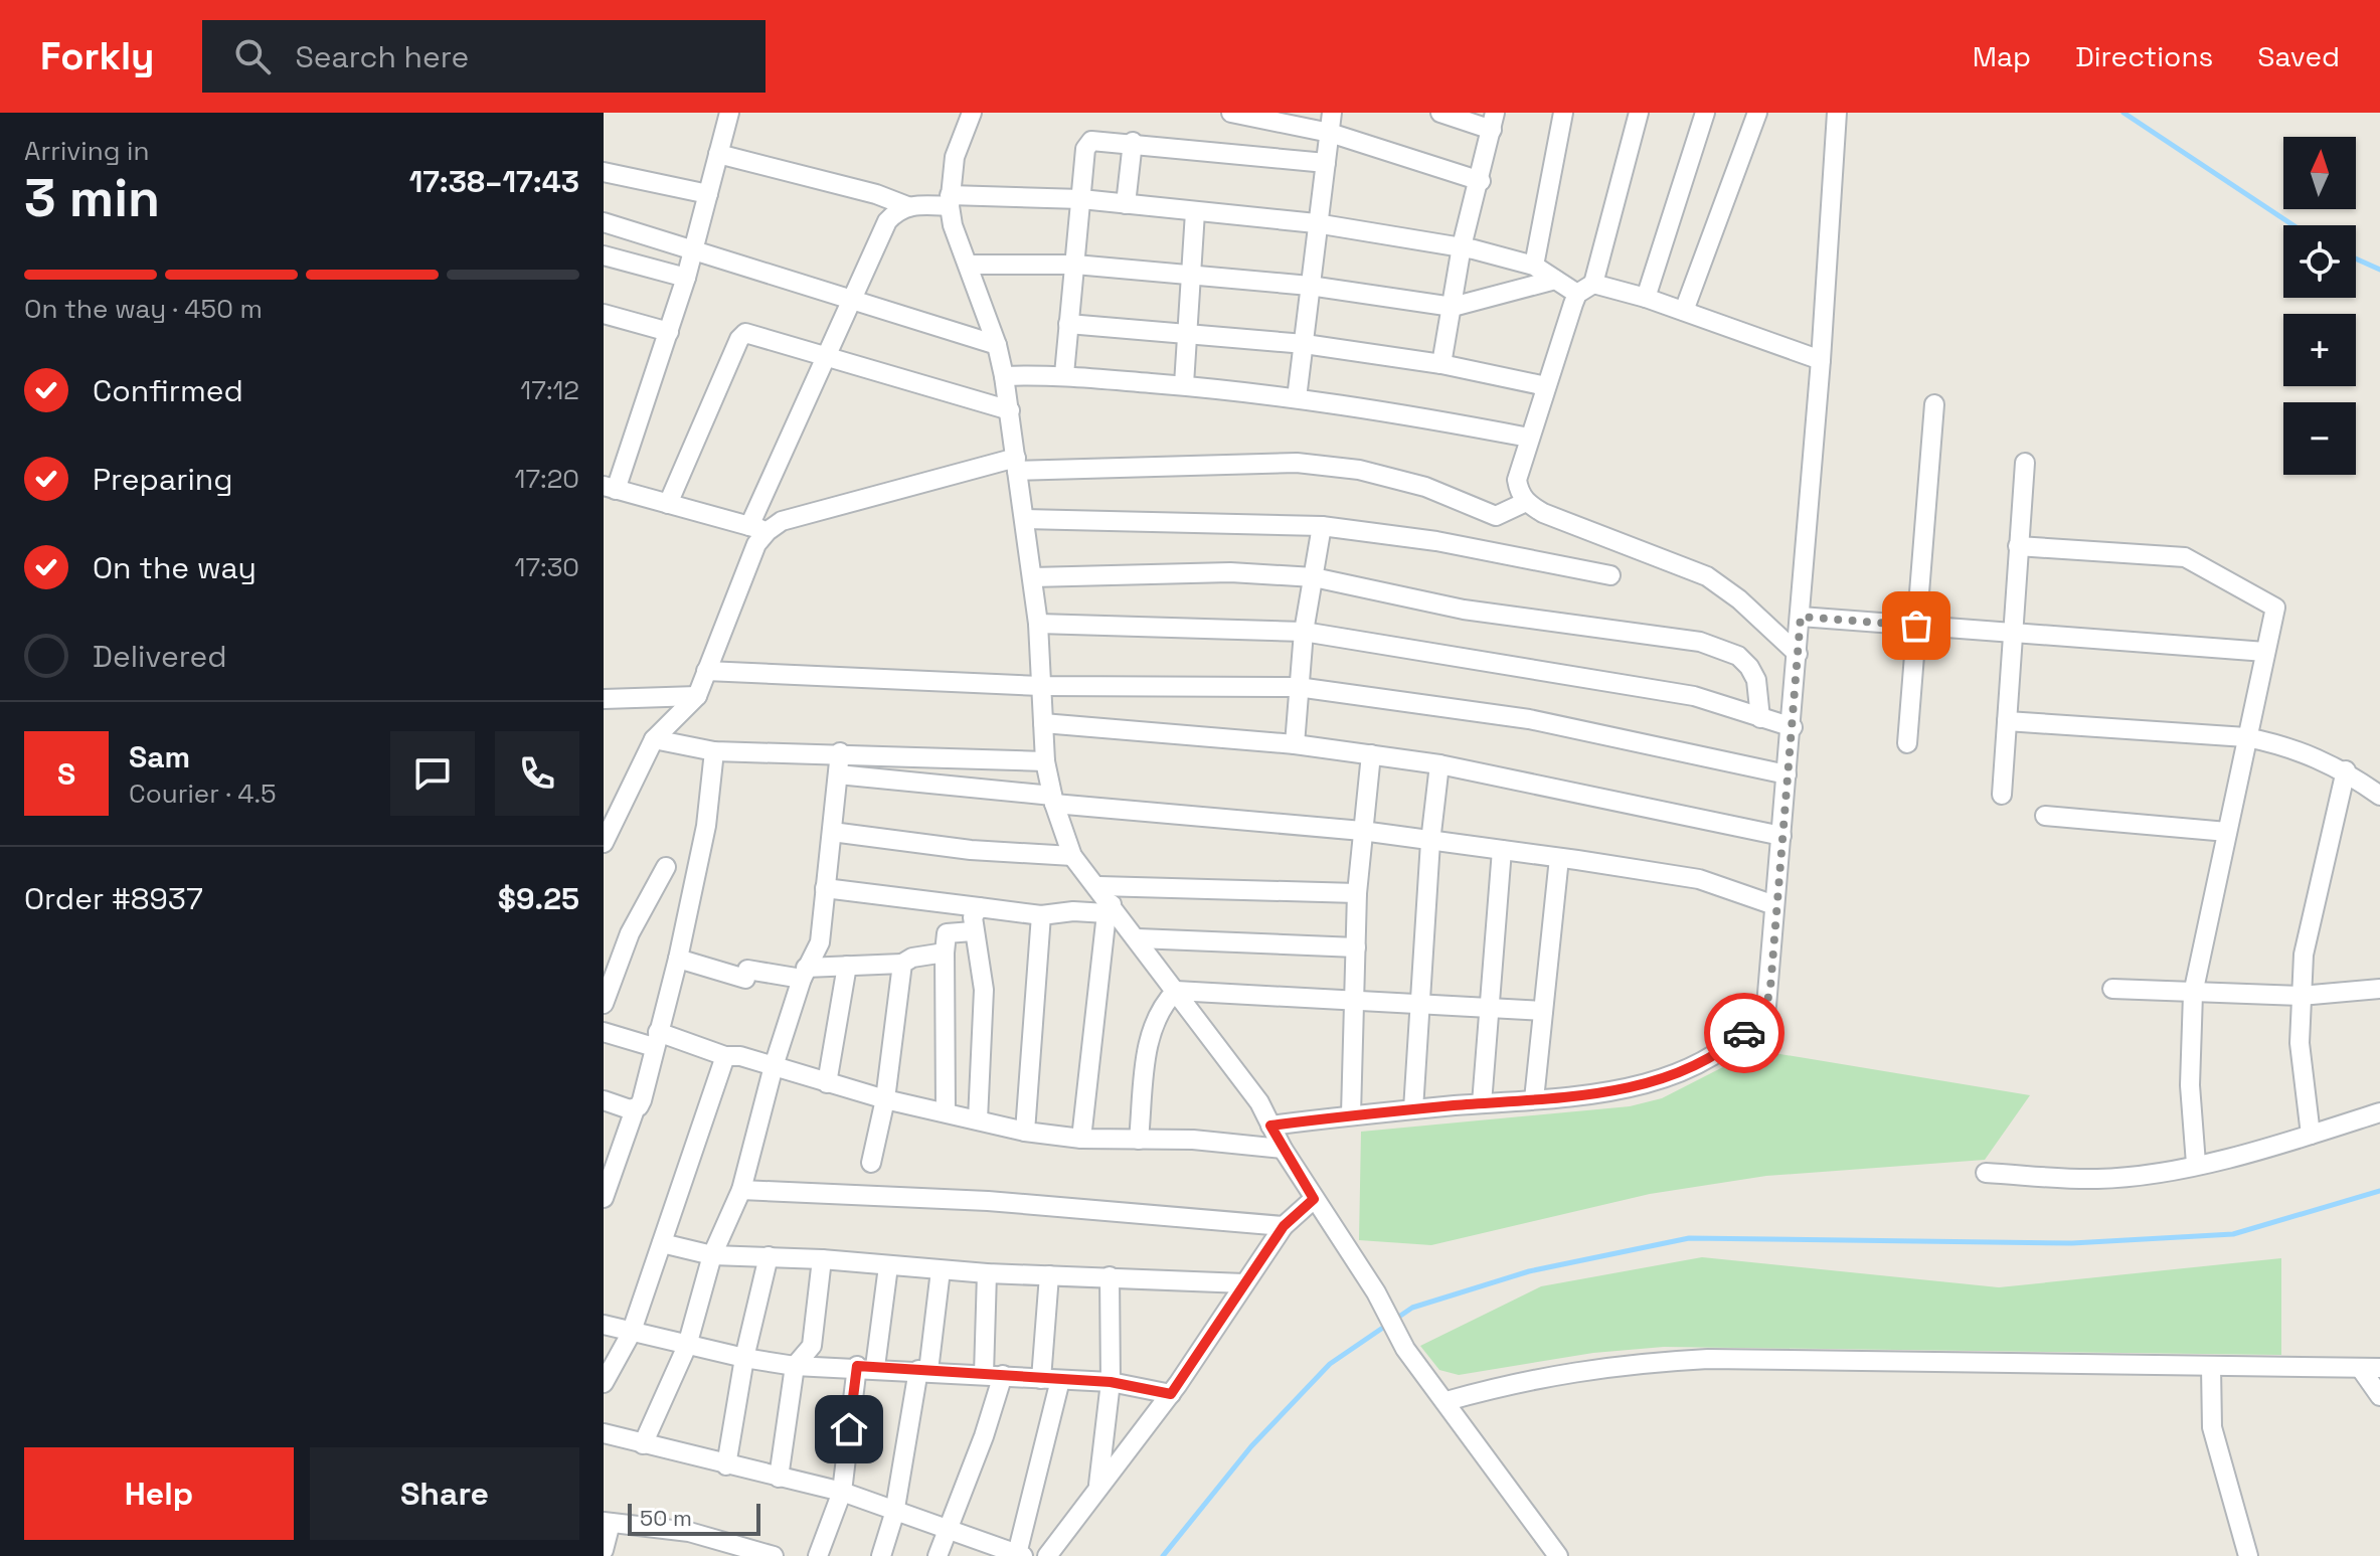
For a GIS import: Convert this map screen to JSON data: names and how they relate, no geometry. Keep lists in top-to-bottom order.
{
  "scale_bar": "50 m",
  "north": "top",
  "page": {
    "header": "Forkly",
    "search": "Search here",
    "nav": ["Map", "Directions", "Saved"],
    "heading": ["3 min", "Arriving in", "17:38–17:43"],
    "panel": [
      "Sam",
      "Courier · 4.5",
      "Order #8937",
      "$9.25"
    ],
    "map_buttons": ["+", "−"],
    "bar": "On the way · 450 m",
    "list": [
      ["Confirmed", "17:12"],
      ["Preparing", "17:20"],
      ["On the way", "17:30"],
      "Delivered"
    ],
    "round": "S",
    "buttons": ["Help", "Share"],
    "scale": "50 m"
  }
}
